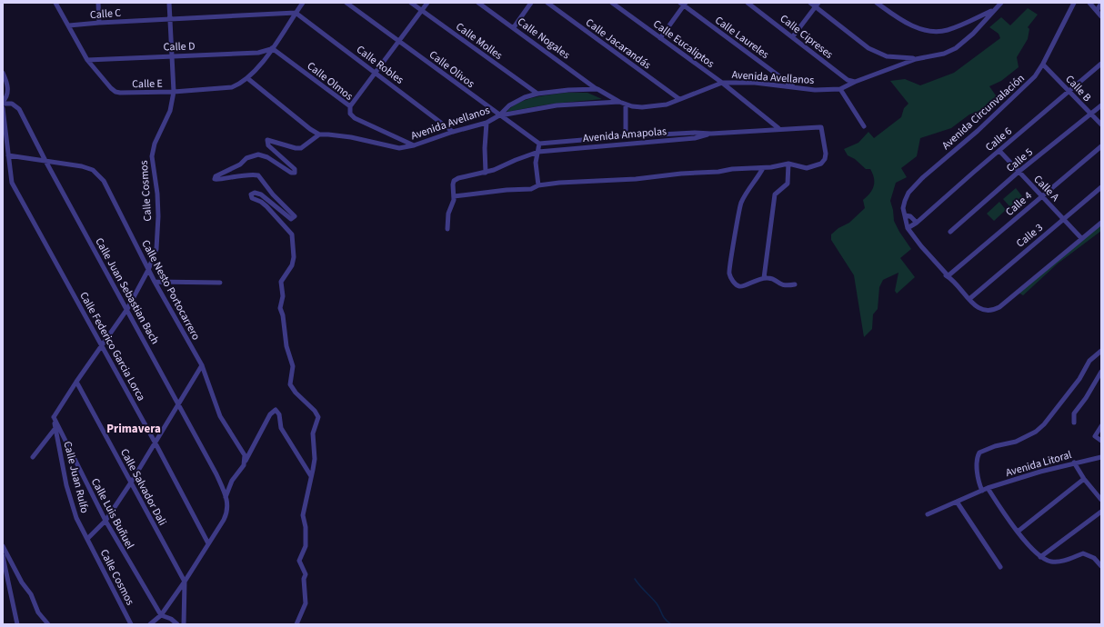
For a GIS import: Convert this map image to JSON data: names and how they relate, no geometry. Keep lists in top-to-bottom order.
{
  "streets": {
    "street": [
      "Calle C",
      "Calle Cipreses",
      "Calle Laureles",
      "Calle Nogales",
      "Calle Molles",
      "Calle Jacarandás",
      "Calle Eucaliptos",
      "Calle D",
      "Calle Robles",
      "Calle Olivos",
      "Avenida Avellanos",
      "Calle Olmos",
      "Calle E",
      "Calle B",
      "Avenida Circunvalación",
      "Avenida Amapolas",
      "Calle 6",
      "Calle 5",
      "Calle A",
      "Calle Cosmos",
      "Calle 4",
      "Calle 3",
      "Calle Nesto Portocarrero",
      "Calle Juan Sebastian Bach",
      "Calle Federico Garcia Lorca",
      "Avenida Litoral",
      "Calle Juan Rulfo",
      "Calle Salvador Dali",
      "Calle Luis Buñuel"
    ]
  },
  "crossings": [
    ["Calle C", "Calle Robles"],
    ["Calle C", "Calle E"],
    ["Calle C", "Calle Cosmos"],
    ["Calle Cipreses", "Avenida Avellanos"],
    ["Calle Laureles", "Avenida Avellanos"],
    ["Calle Nogales", "Avenida Avellanos"],
    ["Calle Molles", "Avenida Avellanos"],
    ["Calle Jacarandás", "Avenida Avellanos"],
    ["Calle Eucaliptos", "Avenida Avellanos"],
    ["Calle Eucaliptos", "Avenida Amapolas"],
    ["Calle D", "Calle Olmos"],
    ["Calle D", "Calle E"],
    ["Calle D", "Calle Cosmos"],
    ["Calle Robles", "Avenida Avellanos"],
    ["Calle Robles", "Calle E"],
    ["Calle Olivos", "Avenida Avellanos"],
    ["Calle Olivos", "Avenida Amapolas"],
    ["Avenida Avellanos", "Calle Olmos"],
    ["Calle Olmos", "Calle E"],
    ["Calle E", "Calle Cosmos"],
    ["Calle B", "Avenida Circunvalación"],
    ["Calle B", "Calle 6"],
    ["Calle B", "Calle 5"],
    ["Avenida Circunvalación", "Calle 6"],
    ["Calle 6", "Calle A"],
    ["Calle 5", "Calle A"],
    ["Calle A", "Calle 4"],
    ["Calle A", "Calle 3"],
    ["Calle Cosmos", "Calle Nesto Portocarrero"],
    ["Calle Cosmos", "Calle Juan Sebastian Bach"],
    ["Calle Cosmos", "Calle Federico Garcia Lorca"],
    ["Calle Cosmos", "Calle Juan Rulfo"],
    ["Calle Cosmos", "Calle Salvador Dali"],
    ["Calle Cosmos", "Calle Luis Buñuel"],
    ["Calle Nesto Portocarrero", "Calle Juan Sebastian Bach"],
    ["Calle Nesto Portocarrero", "Calle Federico Garcia Lorca"],
    ["Calle Juan Rulfo", "Calle Luis Buñuel"]
  ],
  "districts": ["Primavera"]
}
